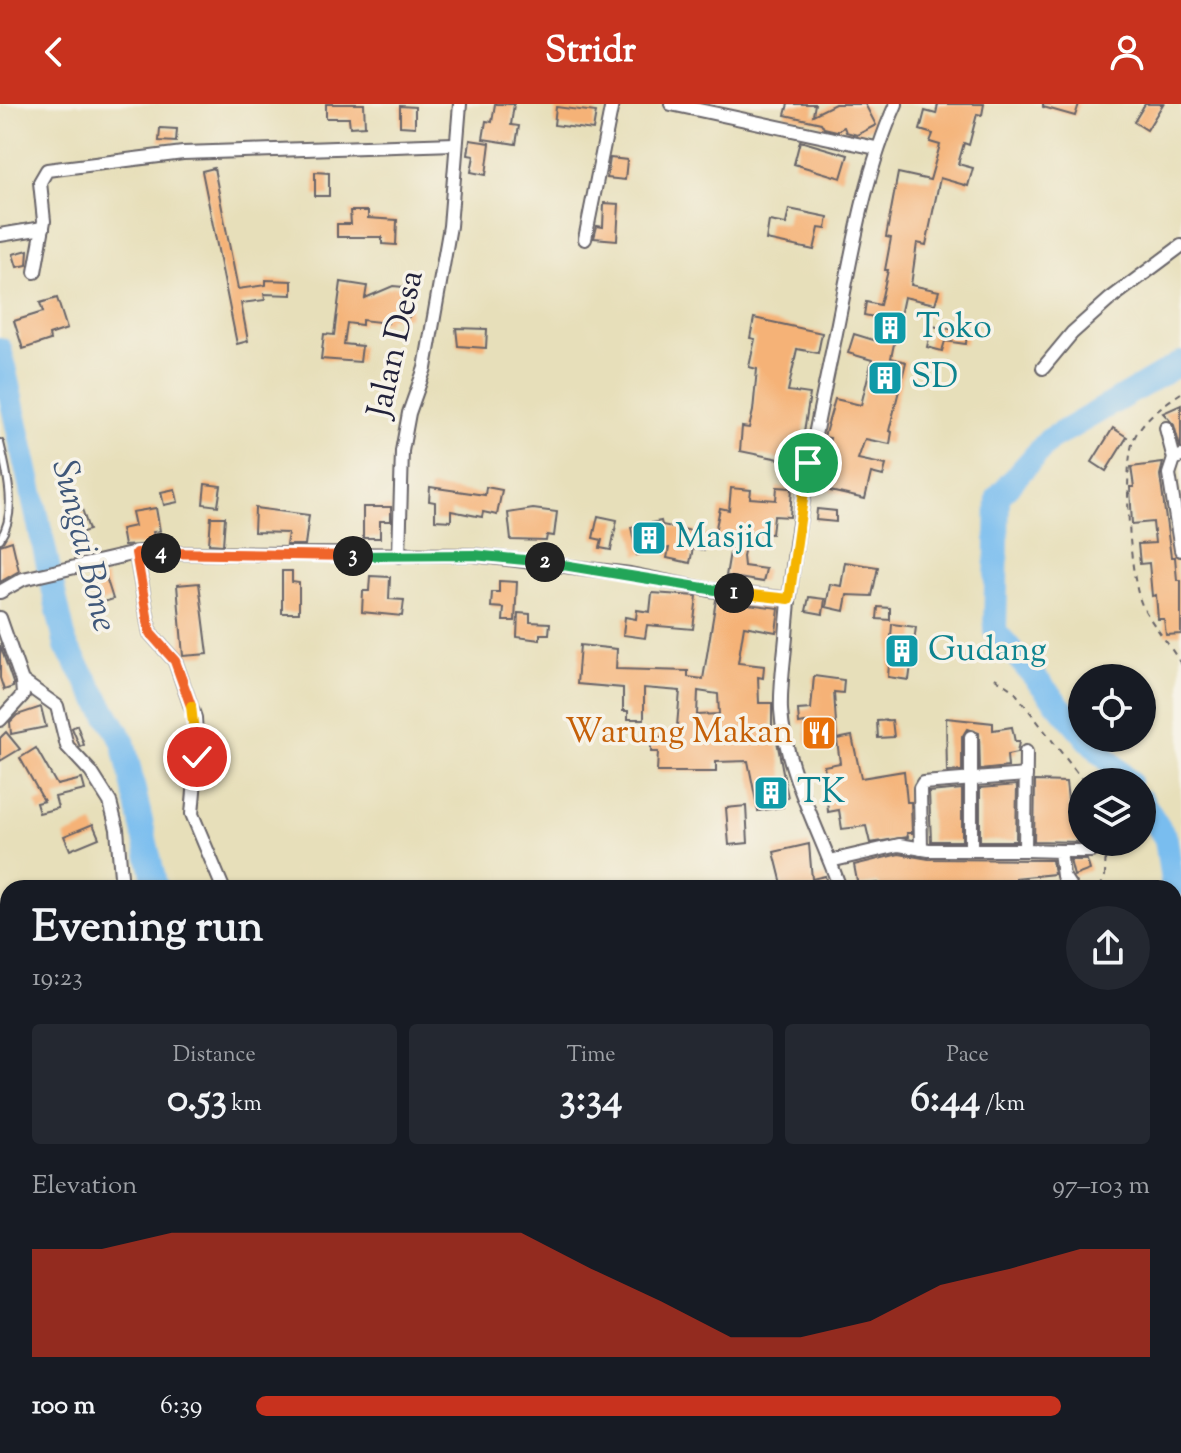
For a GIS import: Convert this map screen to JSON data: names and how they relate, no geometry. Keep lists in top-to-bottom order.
{
  "streets": {
    "street": ["Jalan Desa"]
  },
  "water": ["Sungai Bone"],
  "places": {
    "building": [
      "Toko",
      "SD",
      "Masjid",
      "Gudang",
      "TK"
    ],
    "restaurant": ["Warung Makan"]
  },
  "page": {
    "header": "Stridr",
    "pins": [
      "4",
      "3",
      "2",
      "1"
    ],
    "heading": ["Evening run", "19:23"],
    "stats": [
      ["Distance", "0.53 km"],
      ["Time", "3:34"],
      ["Pace", "6:44 /km"]
    ],
    "chart": ["Elevation", "97–103 m"],
    "list": [
      {
        "name": "100 m",
        "note": "6:39"
      }
    ]
  }
}
